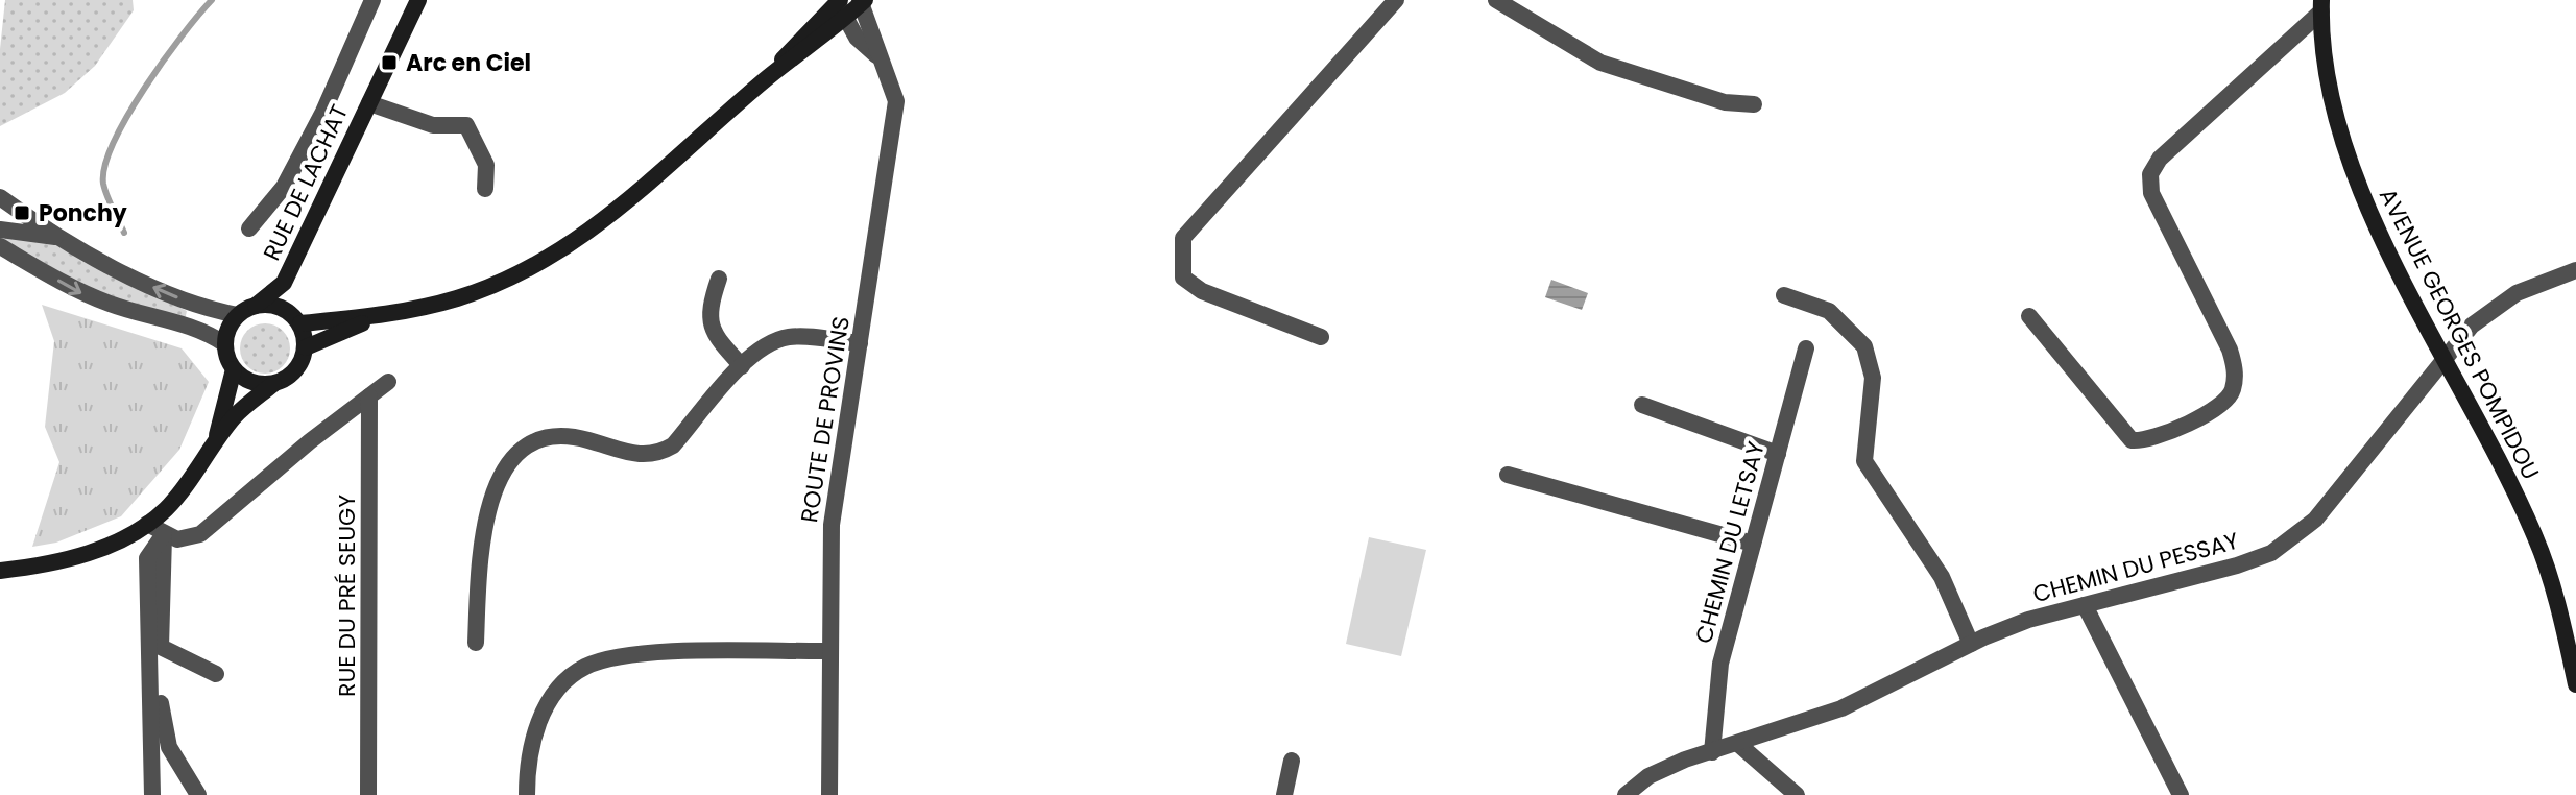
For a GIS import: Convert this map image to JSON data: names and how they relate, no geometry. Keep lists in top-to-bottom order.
{
  "streets": {
    "street": [
      "RUE DE LACHAT",
      "AVENUE GEORGES POMPIDOU",
      "ROUTE DE PROVINS",
      "CHEMIN DU LETSAY",
      "CHEMIN DU PESSAY",
      "RUE DU PRÉ SEUGY"
    ]
  },
  "crossings": [
    ["AVENUE GEORGES POMPIDOU", "CHEMIN DU PESSAY"],
    ["CHEMIN DU LETSAY", "CHEMIN DU PESSAY"]
  ],
  "places": {
    "transit": ["Arc en Ciel", "Ponchy"]
  }
}
